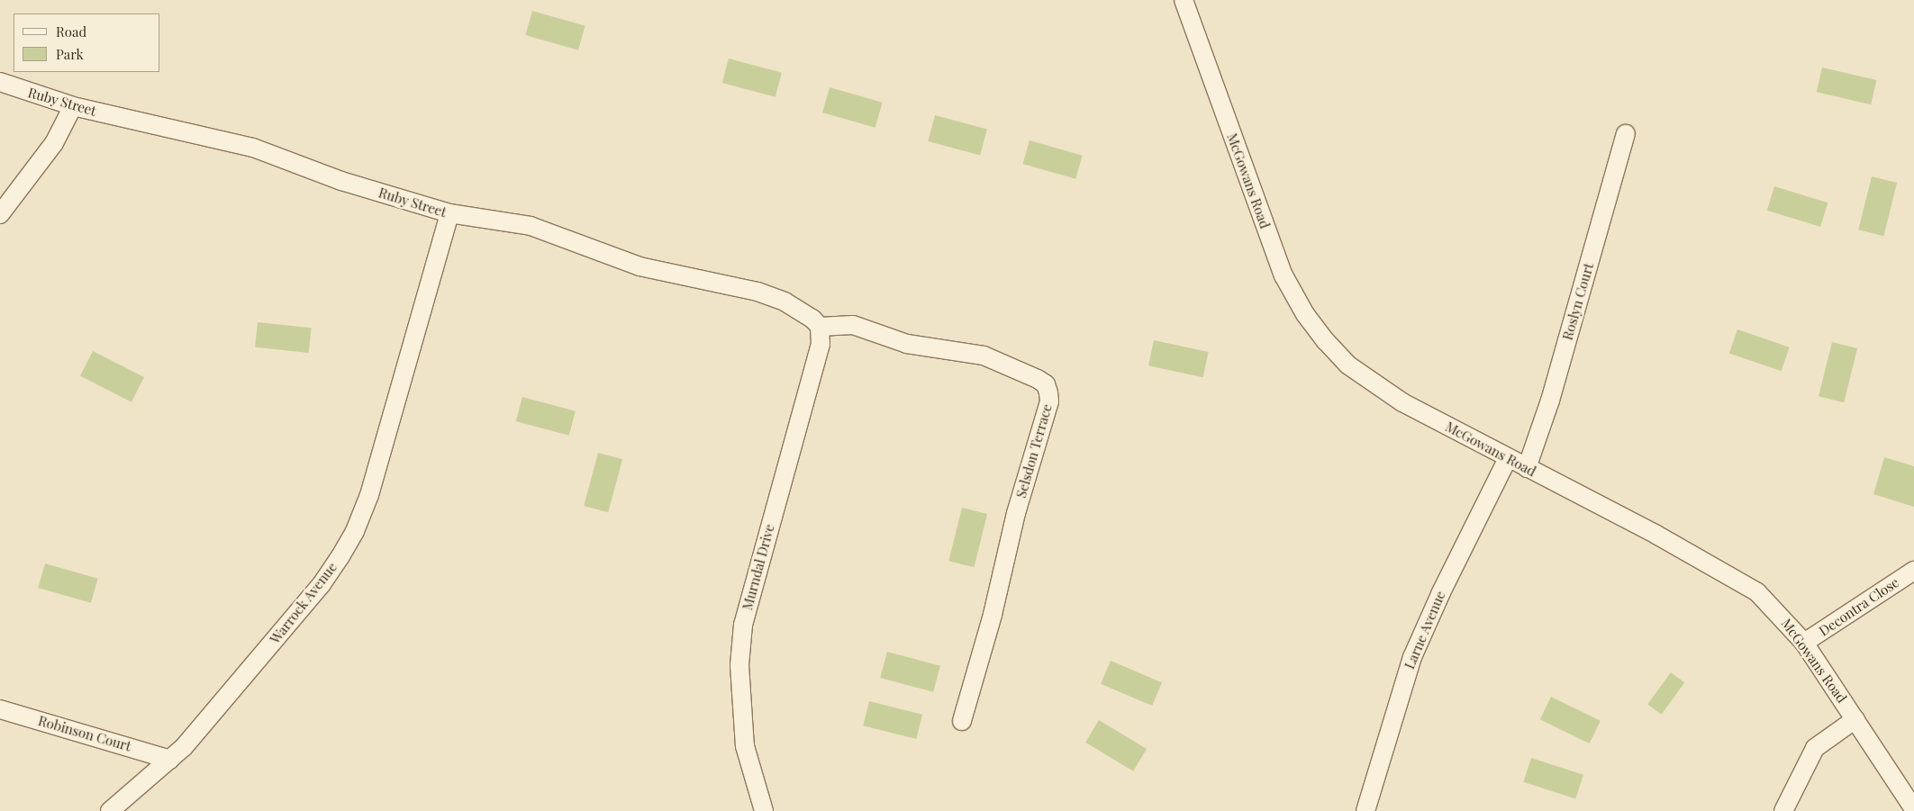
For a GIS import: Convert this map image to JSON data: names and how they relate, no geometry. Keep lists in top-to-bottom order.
{
  "streets": {
    "street": [
      "Ruby Street",
      "McGowans Road",
      "Roslyn Court",
      "Selsdon Terrace",
      "Murndal Drive",
      "Warrock Avenue",
      "Decontra Close",
      "Larne Avenue",
      "Robinson Court"
    ]
  },
  "crossings": [
    ["Ruby Street", "Selsdon Terrace"],
    ["Ruby Street", "Murndal Drive"],
    ["Ruby Street", "Warrock Avenue"],
    ["McGowans Road", "Roslyn Court"],
    ["McGowans Road", "Decontra Close"],
    ["McGowans Road", "Larne Avenue"],
    ["Selsdon Terrace", "Murndal Drive"],
    ["Warrock Avenue", "Robinson Court"]
  ],
  "legend": ["Road", "Park"]
}
